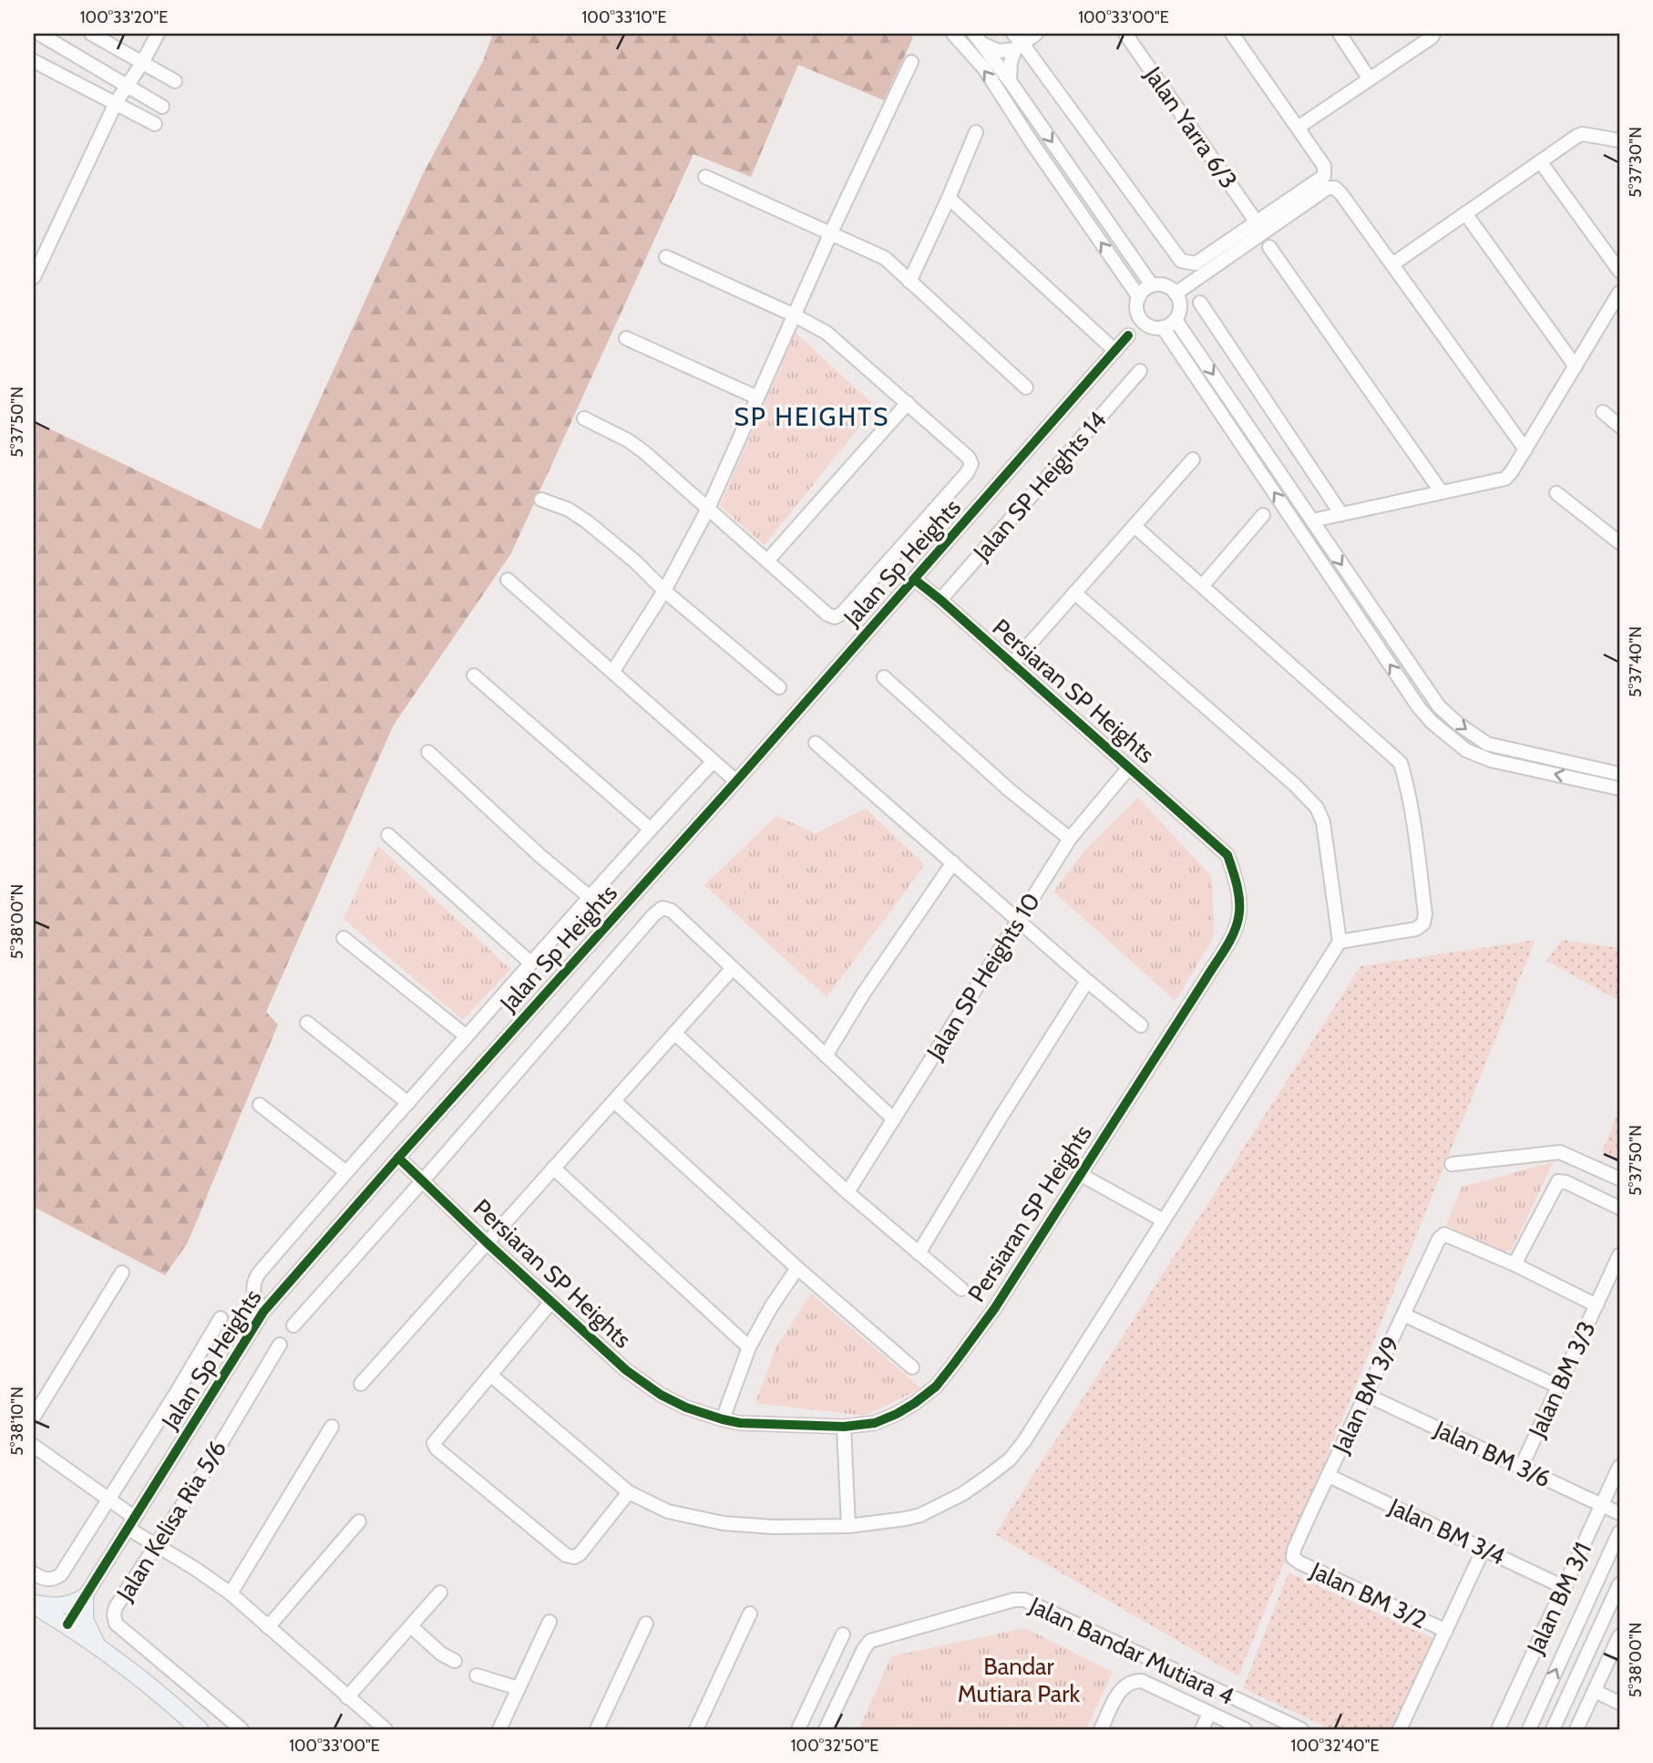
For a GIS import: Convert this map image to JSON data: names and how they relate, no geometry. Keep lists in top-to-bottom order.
{
  "streets": {
    "street": [
      "Jalan Yarra 6/3",
      "Jalan SP Heights 14",
      "Jalan Sp Heights",
      "Persiaran SP Heights",
      "Jalan SP Heights 10",
      "Jalan BM 3/3",
      "Jalan BM 3/9",
      "Jalan BM 3/6",
      "Jalan Kelisa Ria 5/6",
      "Jalan BM 3/4",
      "Jalan BM 3/2",
      "Jalan BM 3/1",
      "Jalan Bandar Mutiara 4"
    ]
  },
  "crossings": [
    ["Jalan SP Heights 14", "Persiaran SP Heights"],
    ["Jalan Sp Heights", "Persiaran SP Heights"],
    ["Persiaran SP Heights", "Jalan SP Heights 10"],
    ["Jalan BM 3/3", "Jalan BM 3/6"],
    ["Jalan BM 3/9", "Jalan BM 3/6"],
    ["Jalan BM 3/9", "Jalan BM 3/4"],
    ["Jalan BM 3/9", "Jalan BM 3/2"],
    ["Jalan BM 3/6", "Jalan BM 3/1"],
    ["Jalan BM 3/4", "Jalan BM 3/1"]
  ],
  "districts": ["SP HEIGHTS"],
  "parks": ["Bandar Mutiara Park"],
  "coordinates": [
    "100°33'20\"E",
    "100°33'10\"E",
    "100°33'00\"E",
    "5°37'30\"N",
    "5°37'50\"N",
    "5°37'40\"N",
    "5°38'00\"N",
    "5°38'10\"N",
    "100°32'50\"E",
    "100°32'40\"E"
  ]
}
